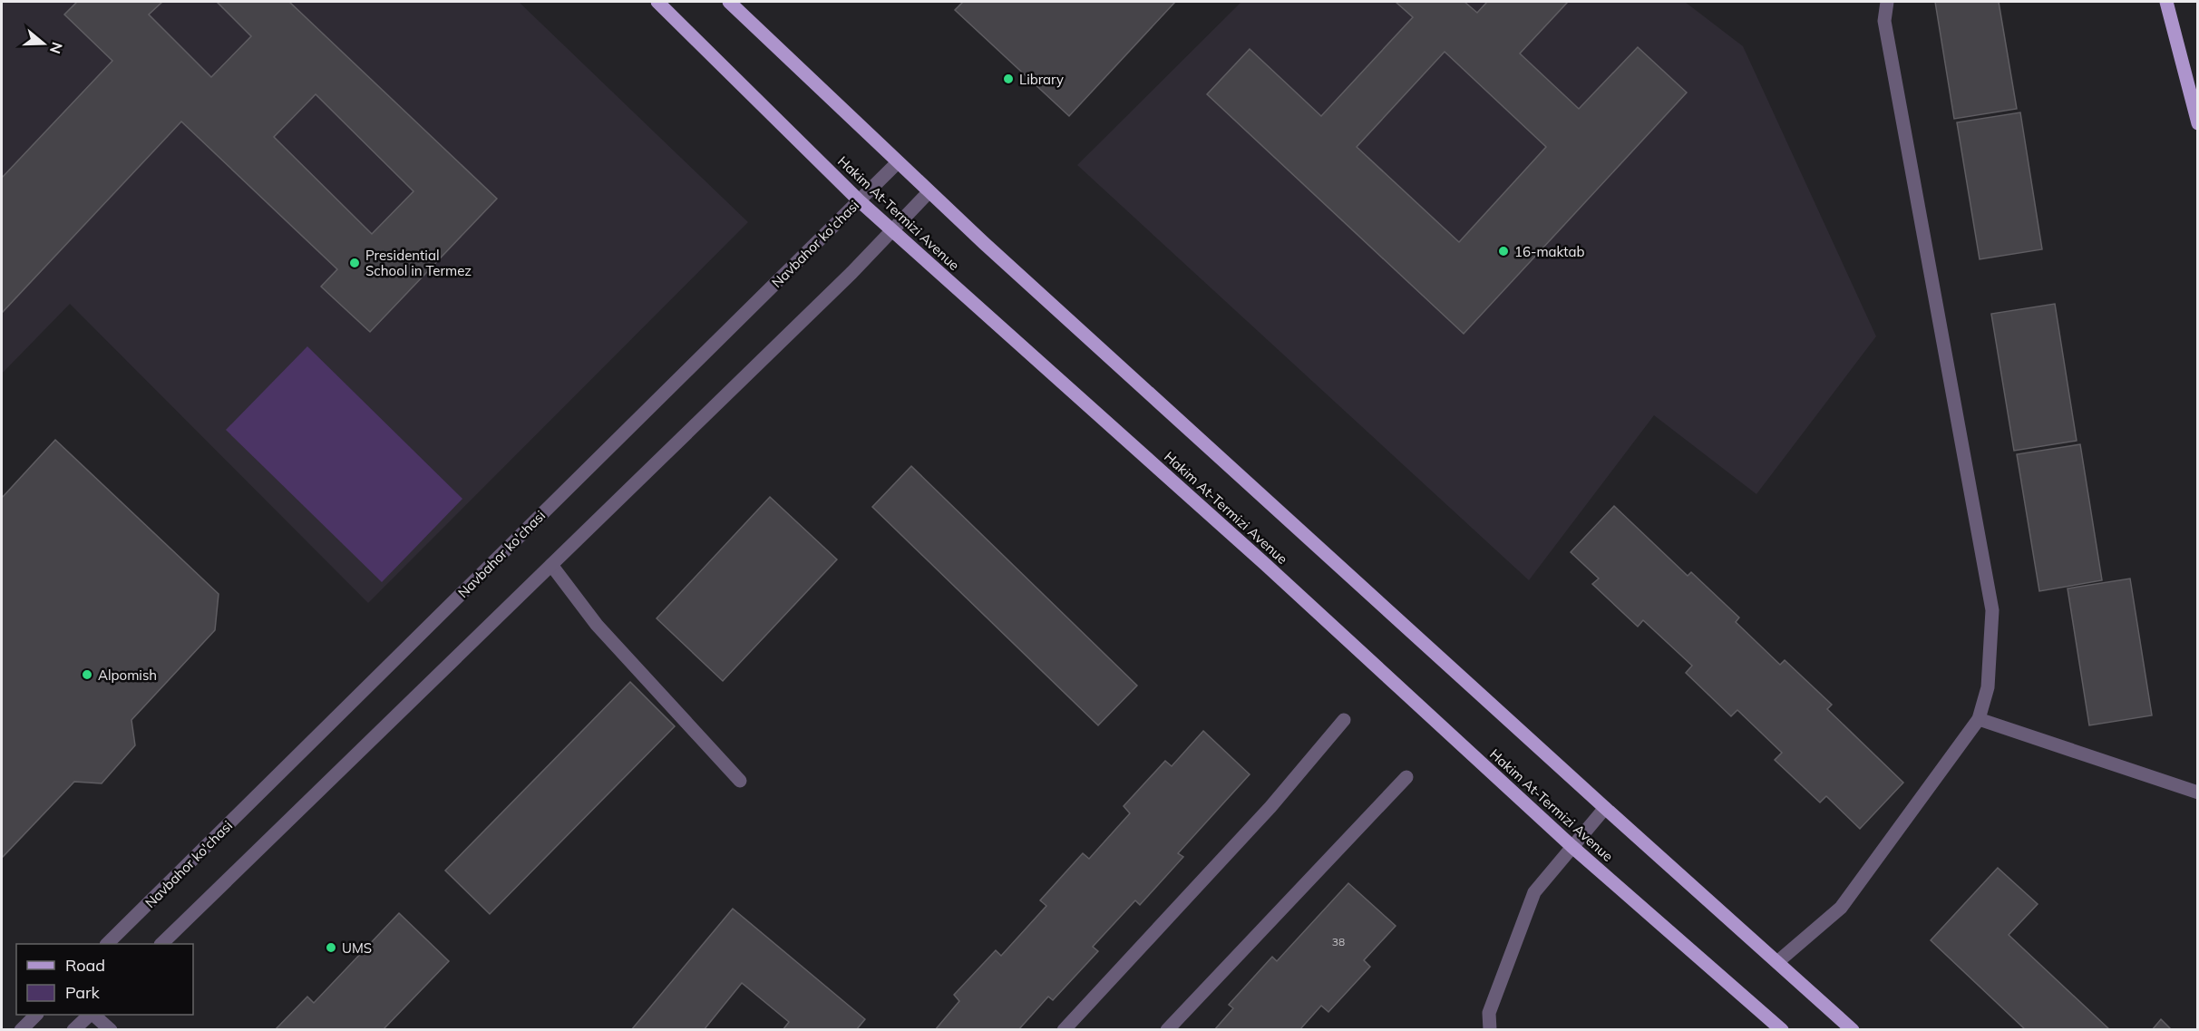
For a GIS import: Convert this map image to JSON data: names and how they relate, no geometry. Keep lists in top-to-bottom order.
{
  "streets": {
    "main road": ["Hakim At-Termizi Avenue"],
    "street": ["Navbahor ko'chasi"]
  },
  "crossings": [
    ["Hakim At-Termizi Avenue", "Navbahor ko'chasi"]
  ],
  "places": [
    "Library",
    "16-maktab",
    "Presidential School in Termez",
    "Alpomish",
    "UMS"
  ],
  "house_numbers": ["38"],
  "legend": ["Road", "Park"],
  "north": "right"
}
